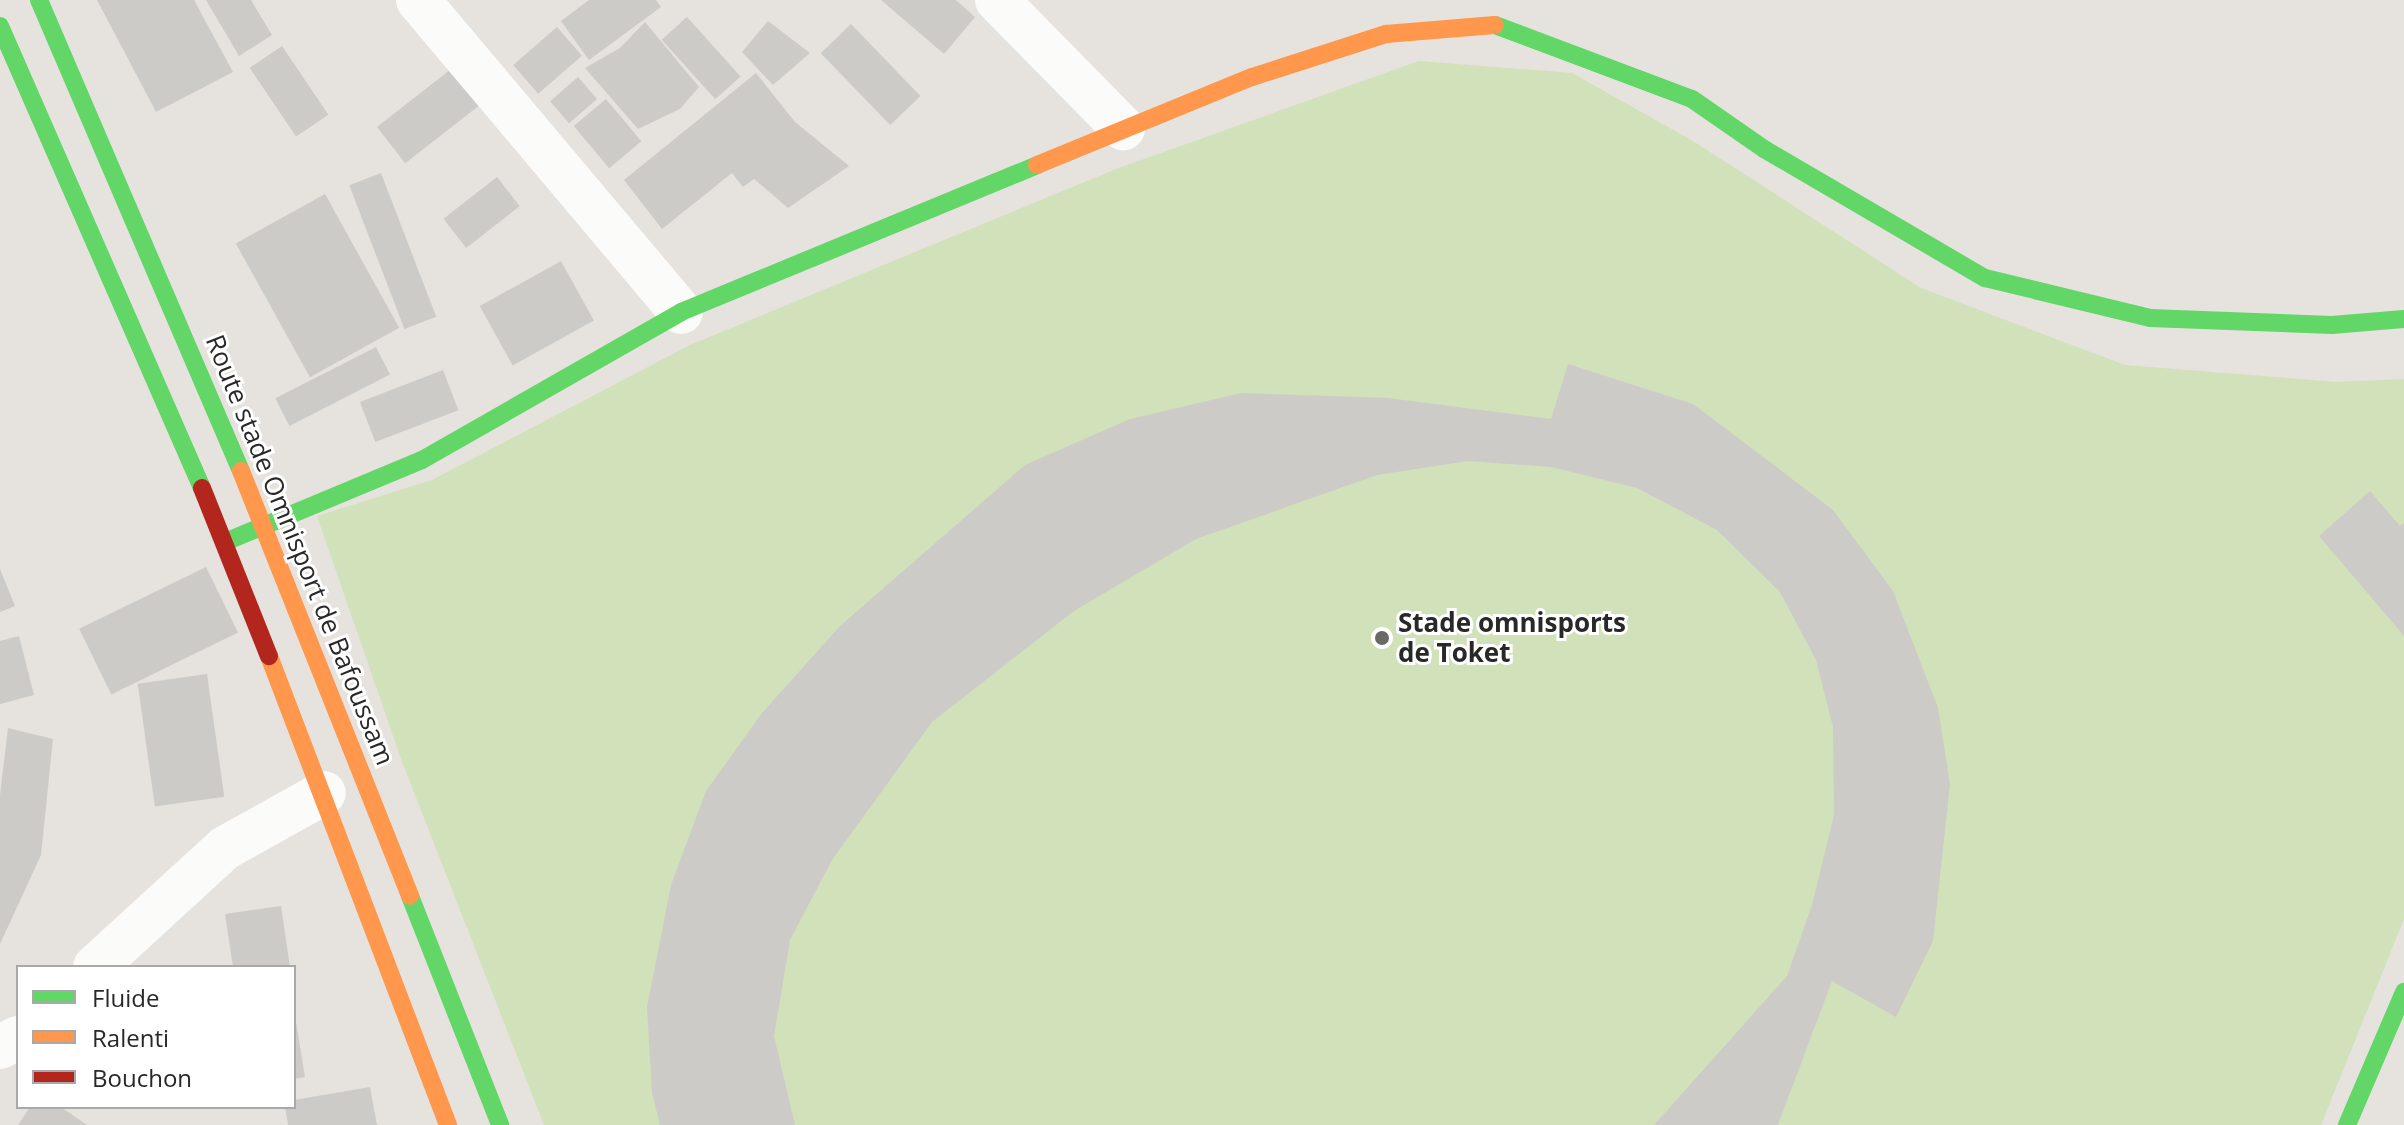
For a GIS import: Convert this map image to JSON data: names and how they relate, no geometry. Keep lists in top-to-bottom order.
{
  "streets": {
    "street": ["Route stade Omnisport de Bafoussam"]
  },
  "places": ["Stade omnisports de Toket"],
  "legend": ["Fluide", "Ralenti", "Bouchon"]
}
